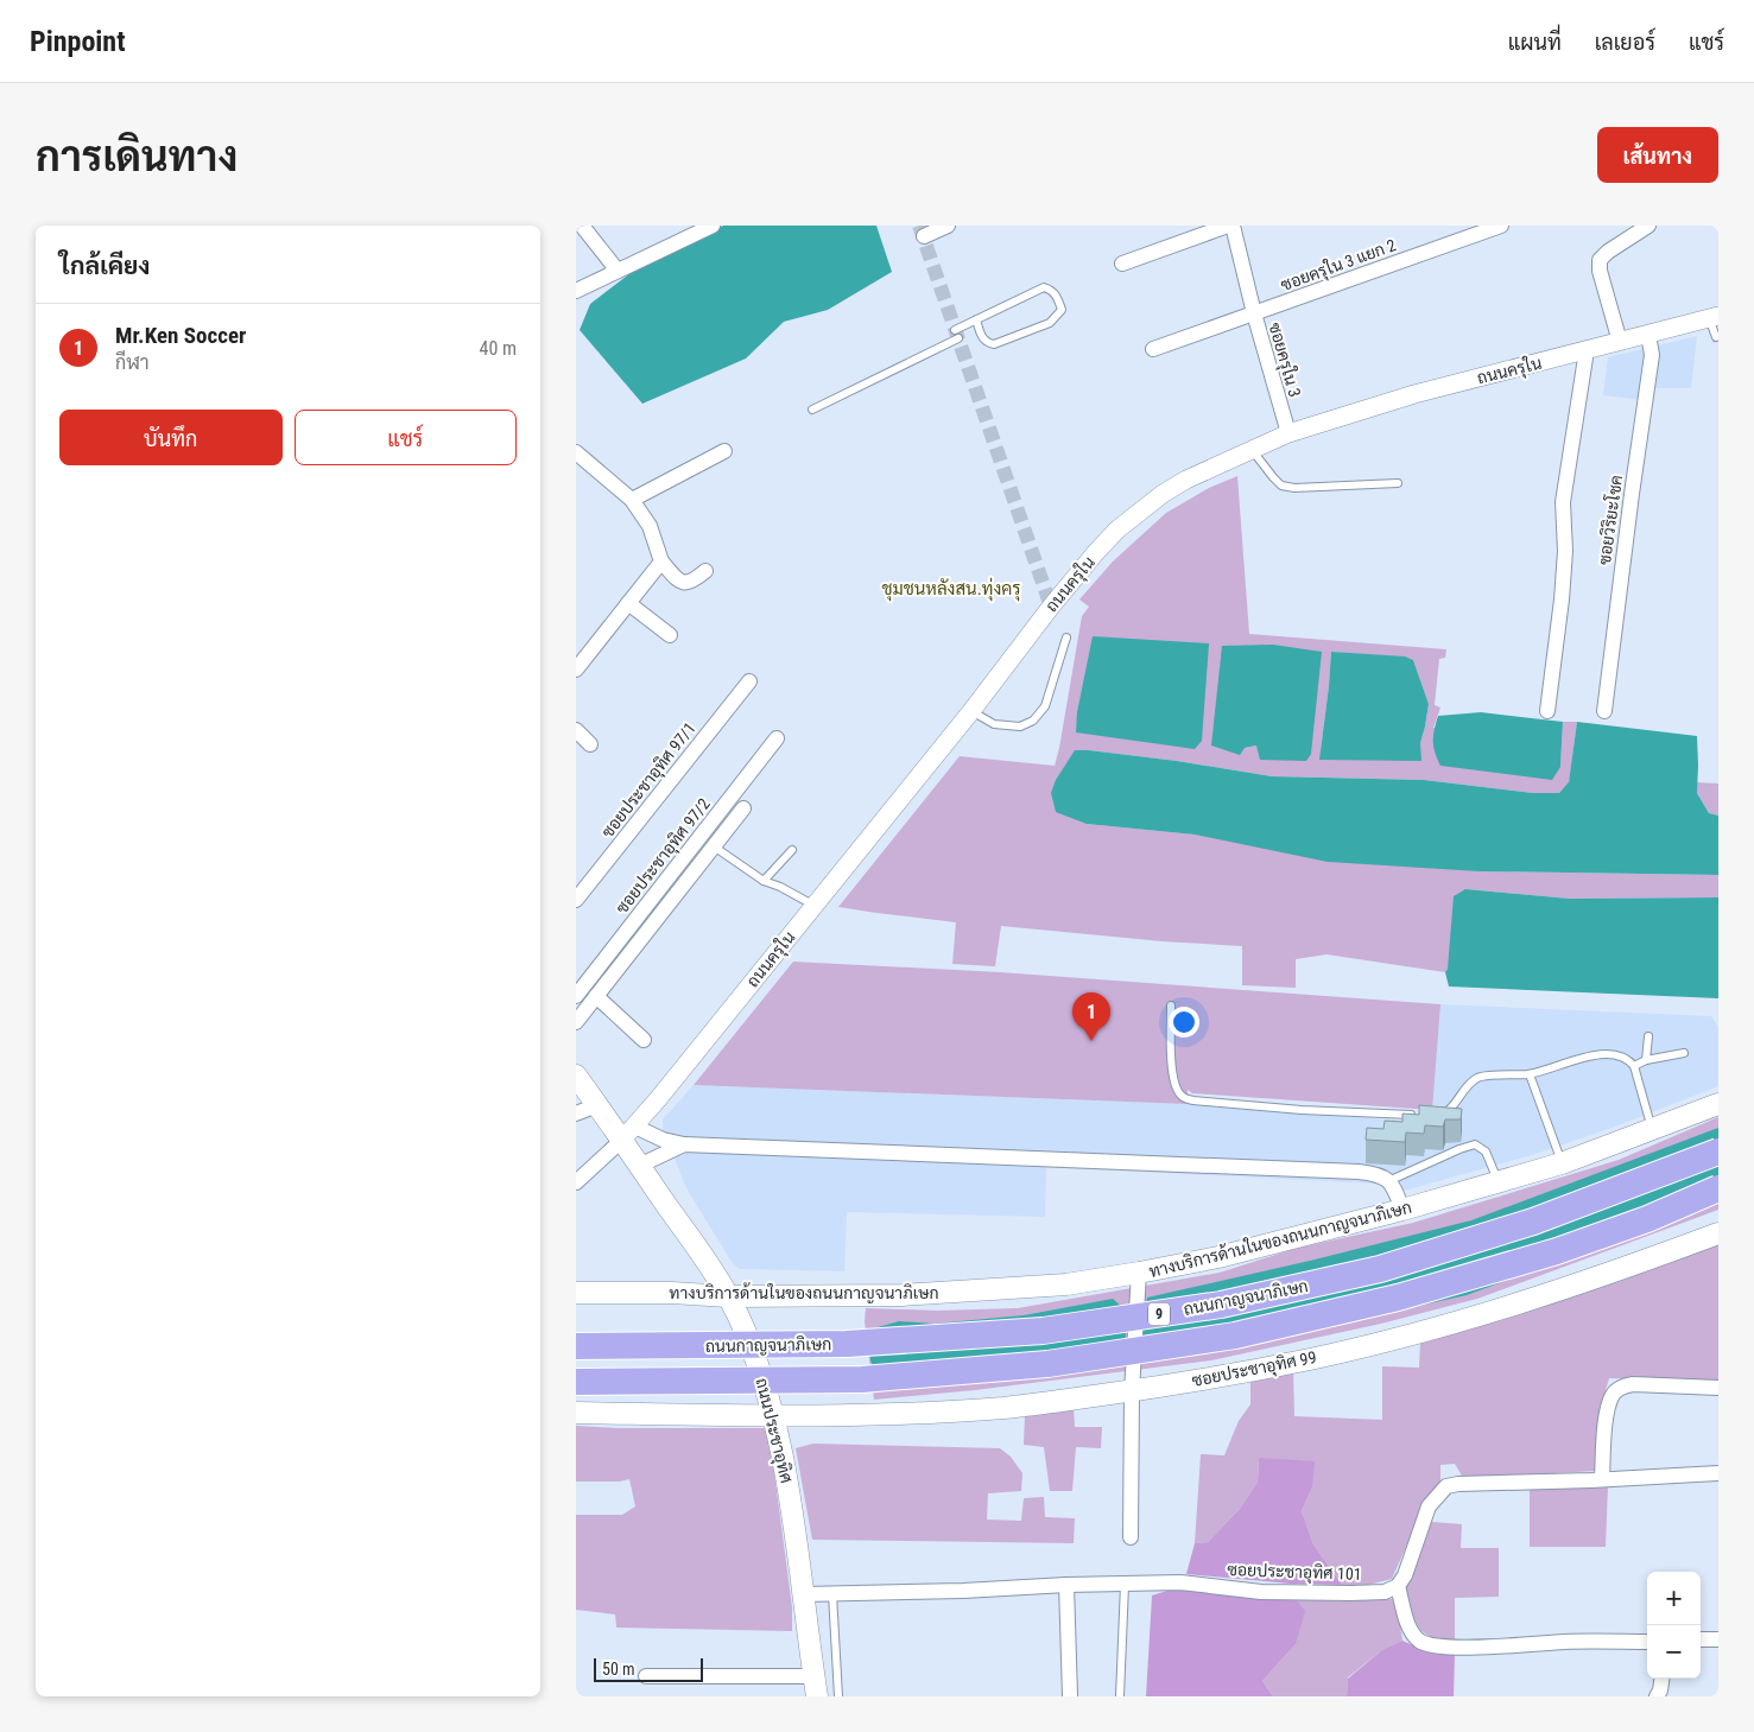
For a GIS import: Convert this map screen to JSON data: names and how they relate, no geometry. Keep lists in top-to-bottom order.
{
  "streets": {
    "highway": ["ถนนกาญจนาภิเษก", "9"],
    "main road": ["ทางบริการด้านในของถนนกาญจนาภิเษก", "ซอยประชาอุทิศ 99", "ถนนประชาอุทิศ"],
    "street": [
      "ซอยครุใน 3 แยก 2",
      "ซอยครุใน 3",
      "ถนนครุใน",
      "ซอยวิริยะโชค",
      "ซอยประชาอุทิศ 97/1",
      "ซอยประชาอุทิศ 97/2",
      "ซอยประชาอุทิศ 101"
    ]
  },
  "crossings": [
    ["ซอยครุใน 3 แยก 2", "ซอยครุใน 3"],
    ["ซอยครุใน 3", "ถนนครุใน"],
    ["ถนนครุใน", "ซอยวิริยะโชค"],
    ["ถนนครุใน", "ถนนประชาอุทิศ"],
    ["ทางบริการด้านในของถนนกาญจนาภิเษก", "ถนนประชาอุทิศ"],
    ["ซอยประชาอุทิศ 99", "ถนนประชาอุทิศ"],
    ["ถนนประชาอุทิศ", "ซอยประชาอุทิศ 101"]
  ],
  "districts": ["ชุมชนหลังสน.ทุ่งครุ"],
  "scale_bar": "50 m",
  "page": {
    "header": "Pinpoint",
    "nav": ["แผนที่", "เลเยอร์", "แชร์"],
    "title": "การเดินทาง",
    "buttons": [
      "เส้นทาง",
      ["บันทึก", "แชร์"]
    ],
    "heading": "ใกล้เคียง",
    "list": [
      {
        "mark": "1",
        "name": "Mr.Ken Soccer",
        "note": "กีฬา",
        "value": "40 m"
      }
    ],
    "pins": "1",
    "map_buttons": ["+", "−"],
    "scale": "50 m"
  }
}
